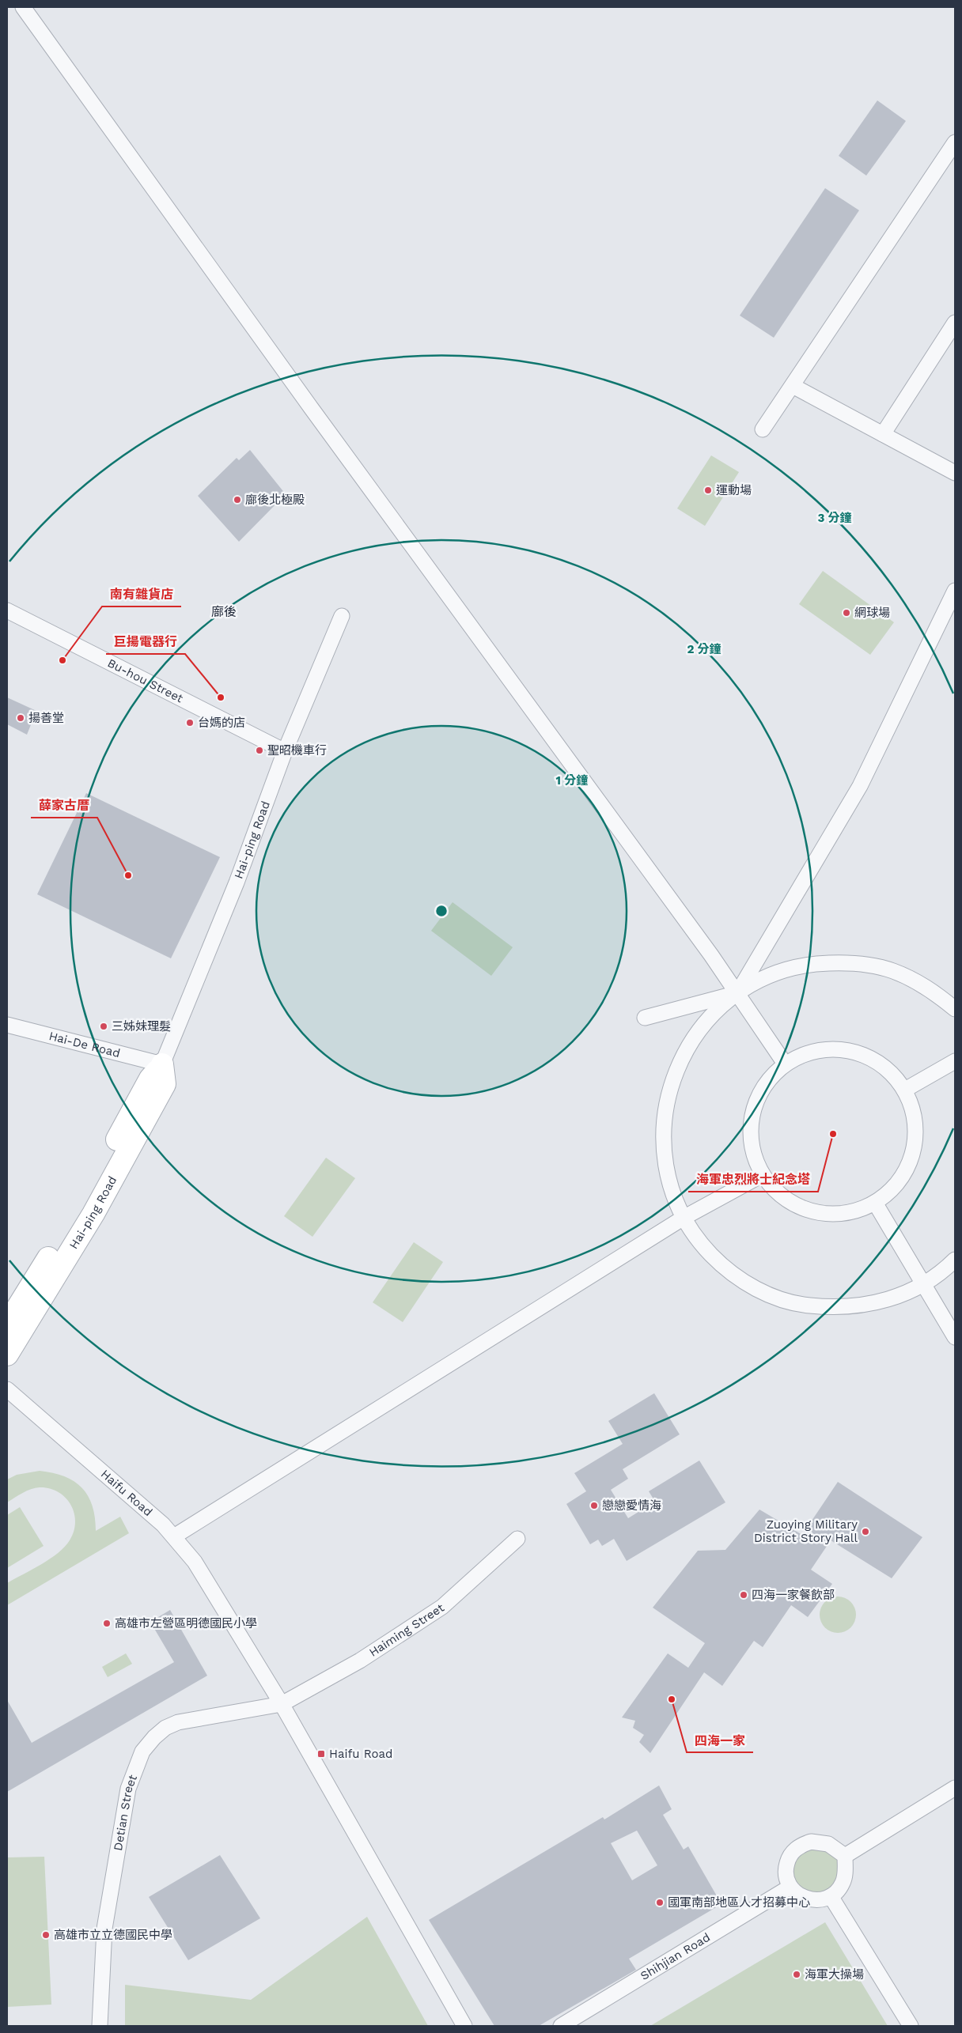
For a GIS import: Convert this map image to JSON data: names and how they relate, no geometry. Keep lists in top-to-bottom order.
{
  "streets": {
    "street": [
      "Bu-hou Street",
      "Hai-ping Road",
      "Hai-De Road",
      "Haifu Road",
      "Haiming Street",
      "Detian Street",
      "Shihjian Road"
    ]
  },
  "crossings": [
    ["Bu-hou Street", "Hai-ping Road"],
    ["Hai-ping Road", "Hai-De Road"],
    ["Haifu Road", "Haiming Street"],
    ["Haifu Road", "Detian Street"],
    ["Haiming Street", "Detian Street"]
  ],
  "districts": ["廍後"],
  "places": {
    "other": [
      "運動場",
      "廍後北極殿",
      "網球場",
      "南有雜貨店",
      "巨揚電器行",
      "揚善堂",
      "台媽的店",
      "聖昭機車行",
      "薛家古厝",
      "三姊妹理髮",
      "海軍忠烈將士紀念塔",
      "戀戀愛情海",
      "Zuoying Military District Story Hall",
      "四海一家餐飲部",
      "高雄市左營區明德國民小學",
      "四海一家",
      "國軍南部地區人才招募中心",
      "高雄市立立德國民中學",
      "海軍大操場"
    ],
    "transit": ["Haifu Road"]
  },
  "rings": ["3 分鐘", "2 分鐘", "1 分鐘"]
}
